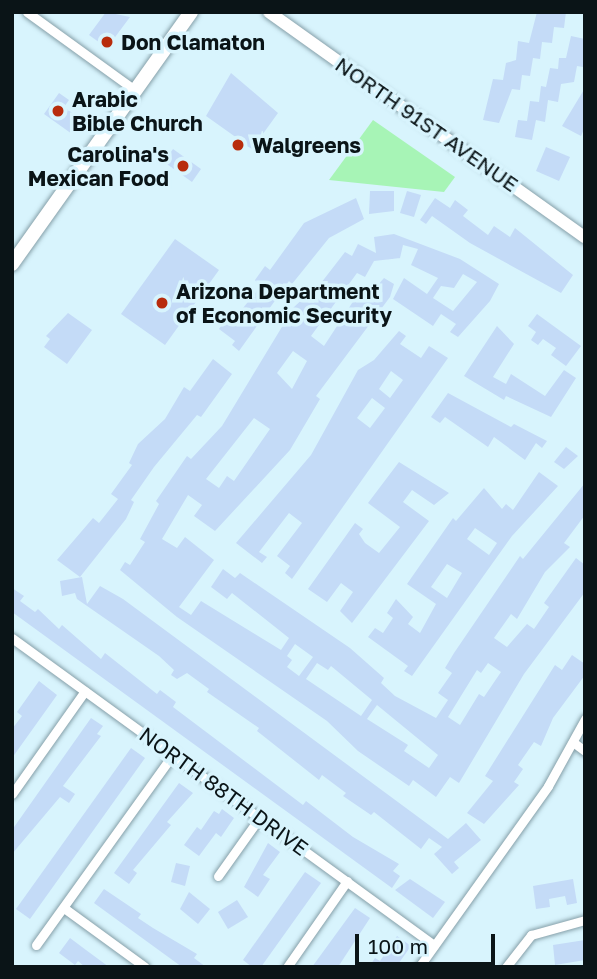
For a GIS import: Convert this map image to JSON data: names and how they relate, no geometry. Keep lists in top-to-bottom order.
{
  "streets": {
    "main road": ["NORTH 91ST AVENUE"],
    "street": ["NORTH 88TH DRIVE"]
  },
  "places": [
    "Don Clamaton",
    "Arabic Bible Church",
    "Walgreens",
    "Carolina's Mexican Food",
    "Arizona Department of Economic Security"
  ],
  "scale_bar": "100 m"
}
